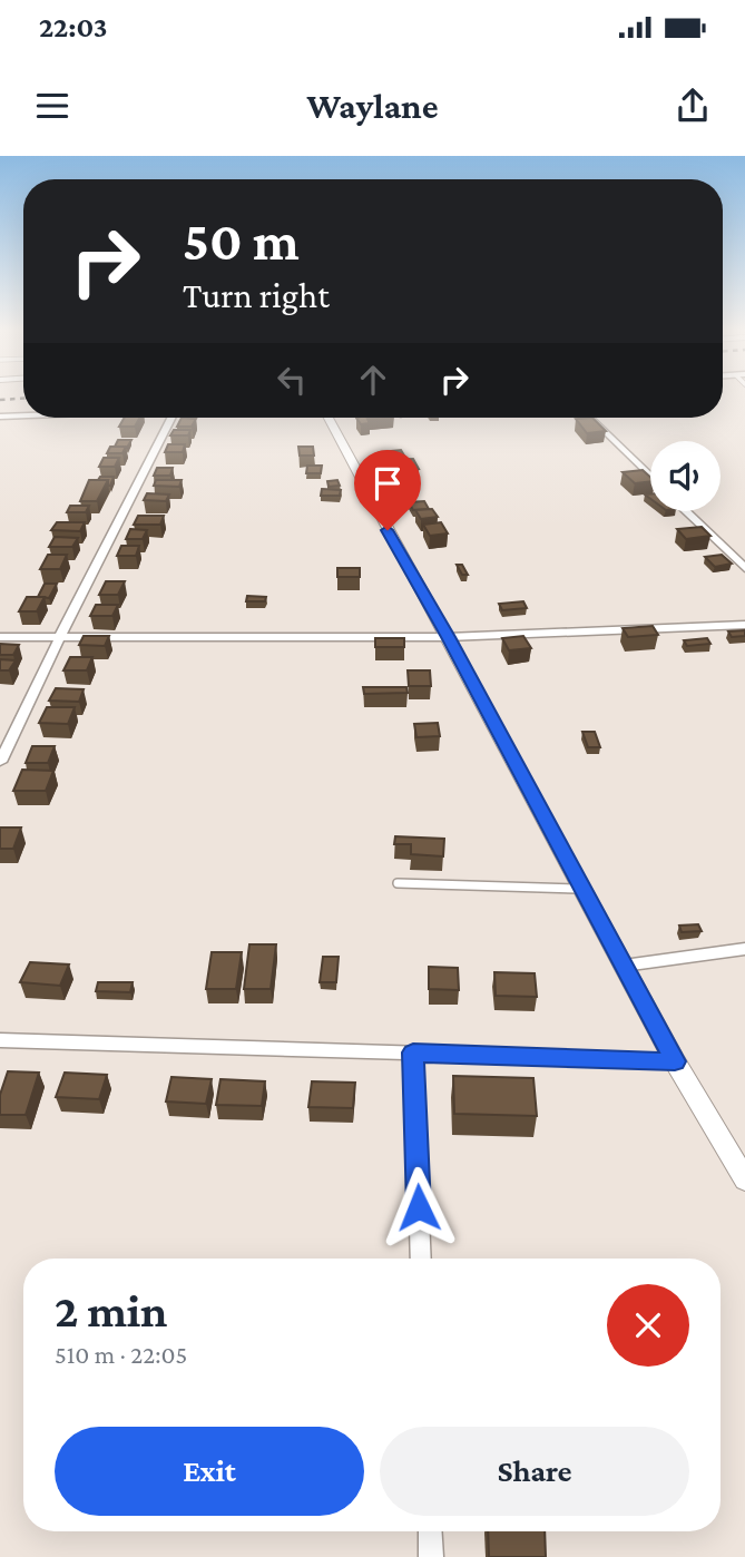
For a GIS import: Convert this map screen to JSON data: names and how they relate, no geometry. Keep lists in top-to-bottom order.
{
  "page": {
    "status": "22:03",
    "header": "Waylane",
    "turn": ["50 m", "Turn right"],
    "heading": ["2 min", "510 m · 22:05"],
    "buttons": ["Exit", "Share"]
  }
}
